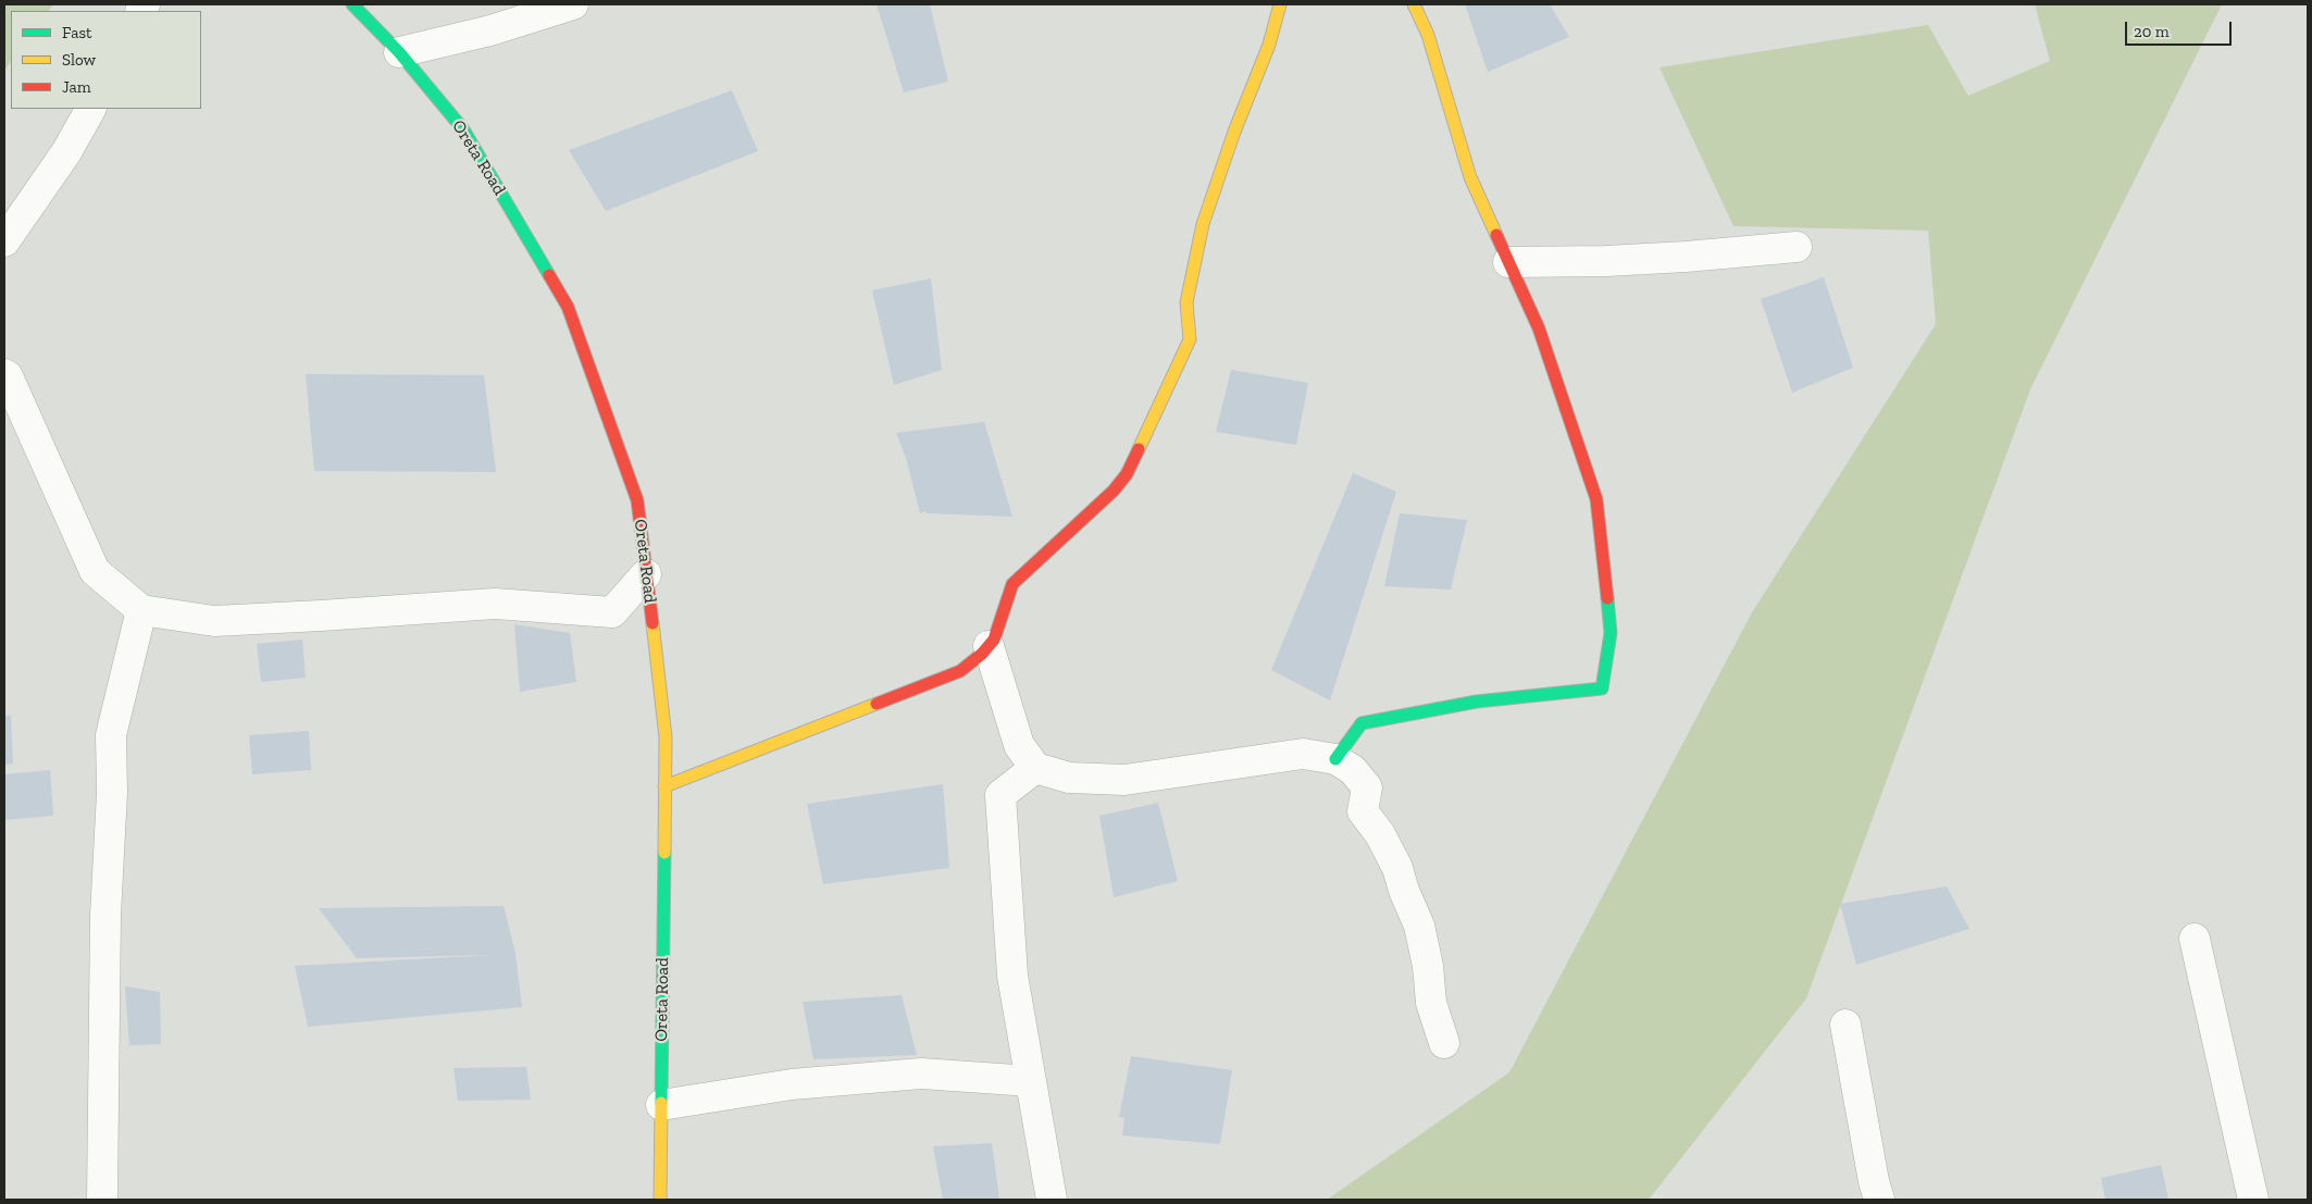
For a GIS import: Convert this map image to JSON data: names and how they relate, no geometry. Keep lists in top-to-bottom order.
{
  "streets": {
    "street": ["Oreta Road"]
  },
  "legend": ["Fast", "Slow", "Jam"],
  "scale_bar": "20 m"
}
